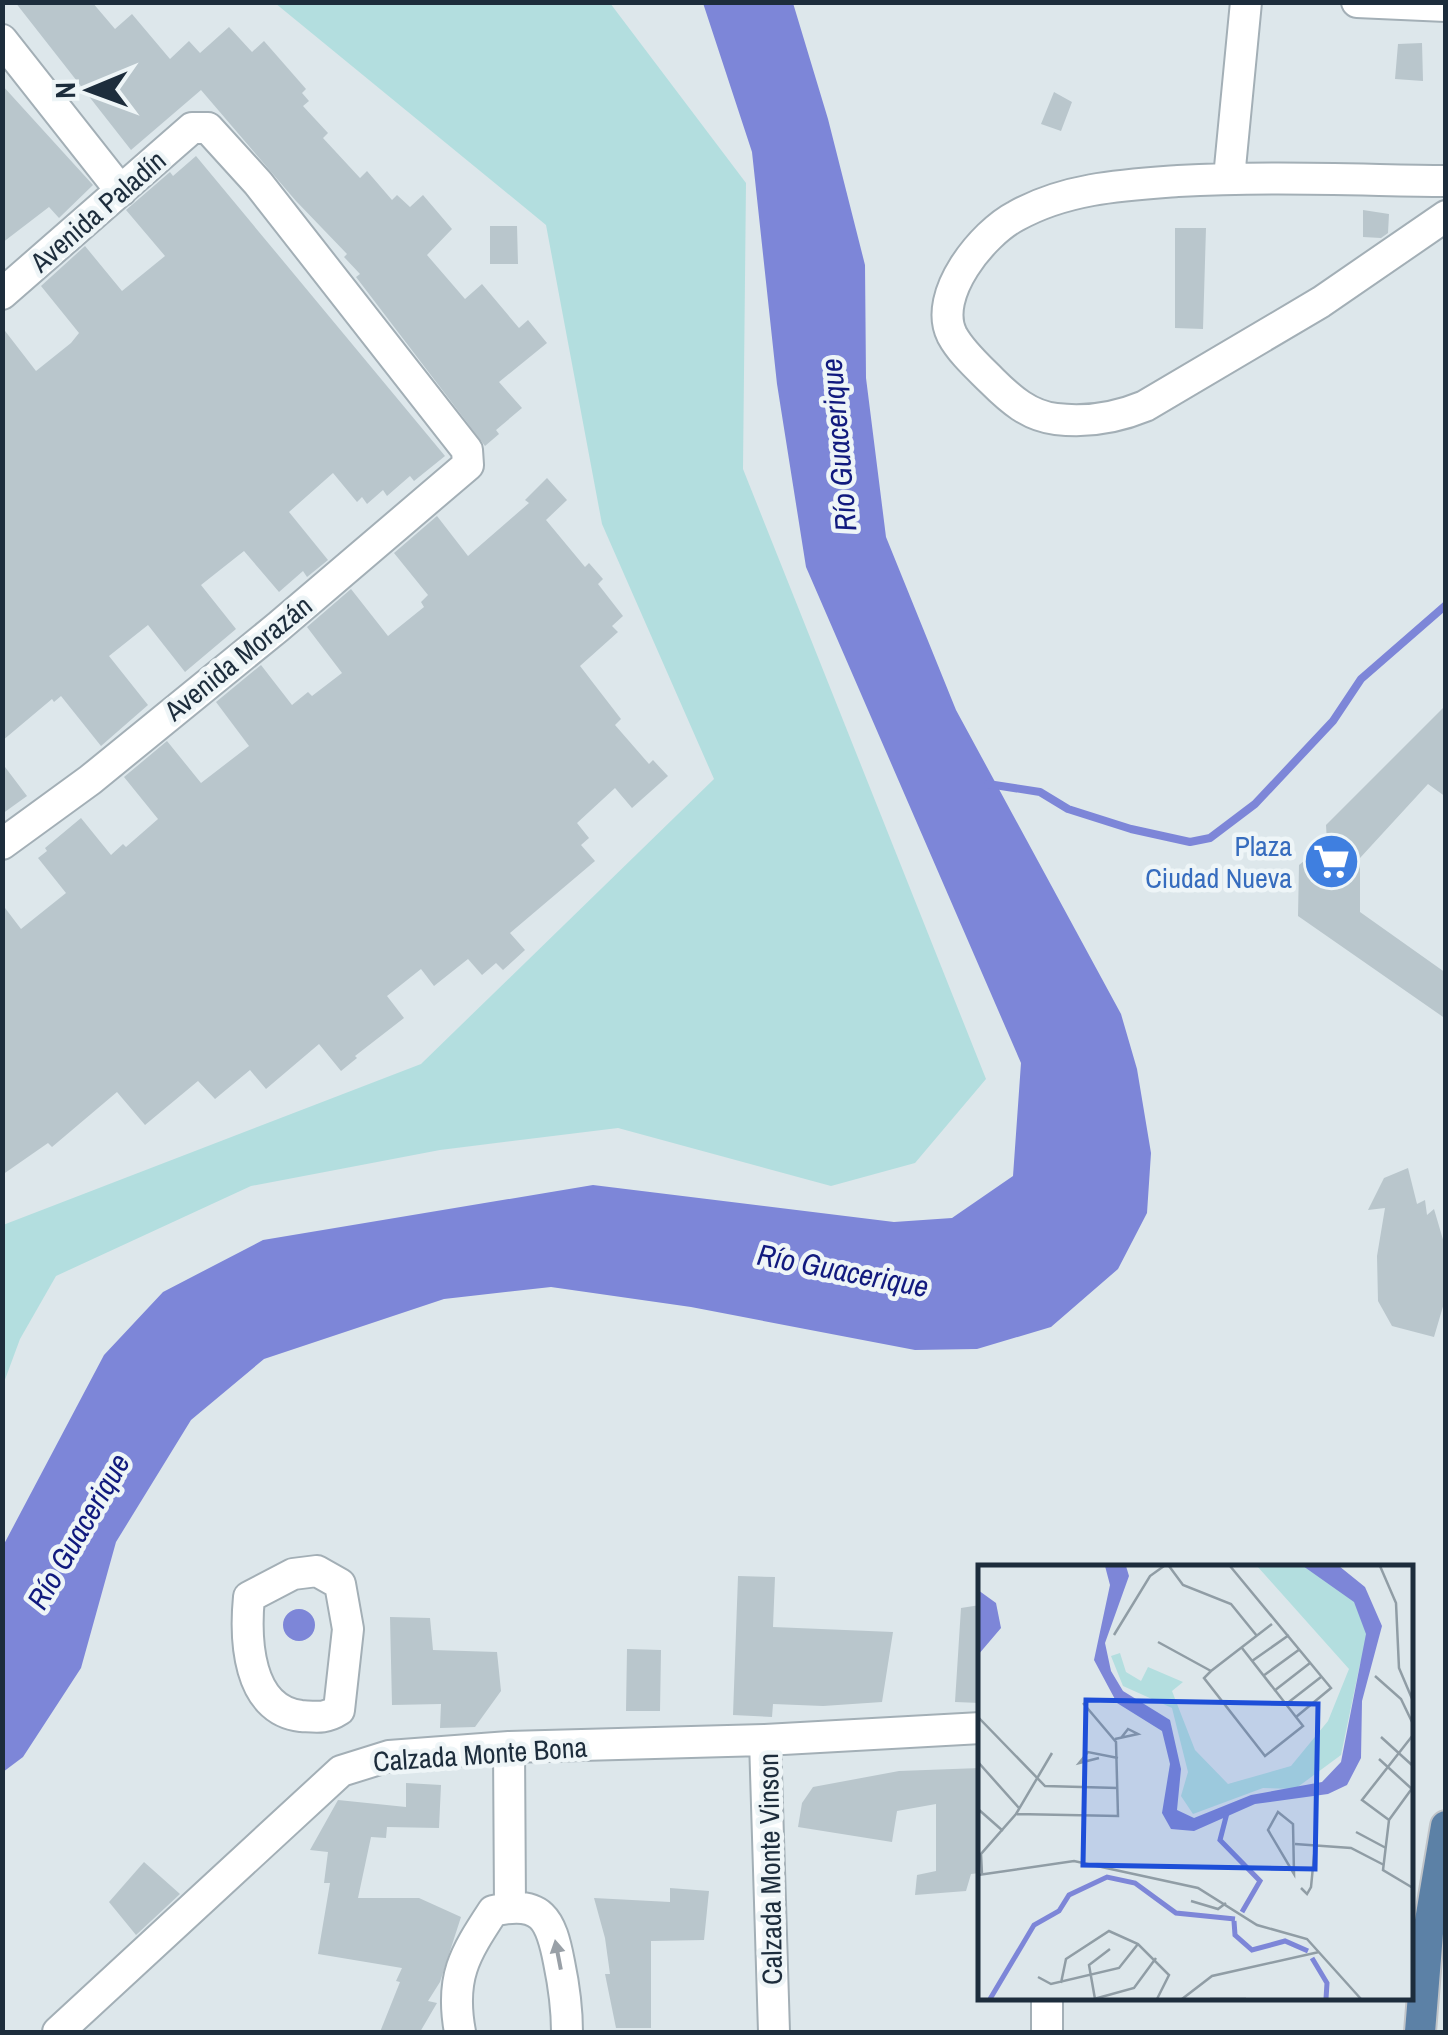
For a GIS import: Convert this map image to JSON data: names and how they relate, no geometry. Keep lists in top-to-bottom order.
{
  "streets": {
    "street": [
      "Avenida Paladín",
      "Avenida Morazán",
      "Calzada Monte Bona",
      "Calzada Monte Vinson"
    ]
  },
  "crossings": [
    ["Avenida Paladín", "Avenida Morazán"],
    ["Calzada Monte Bona", "Calzada Monte Vinson"]
  ],
  "water": ["Río Guacerique"],
  "places": {
    "supermarket": ["Plaza Ciudad Nueva"]
  },
  "north": "left"
}
